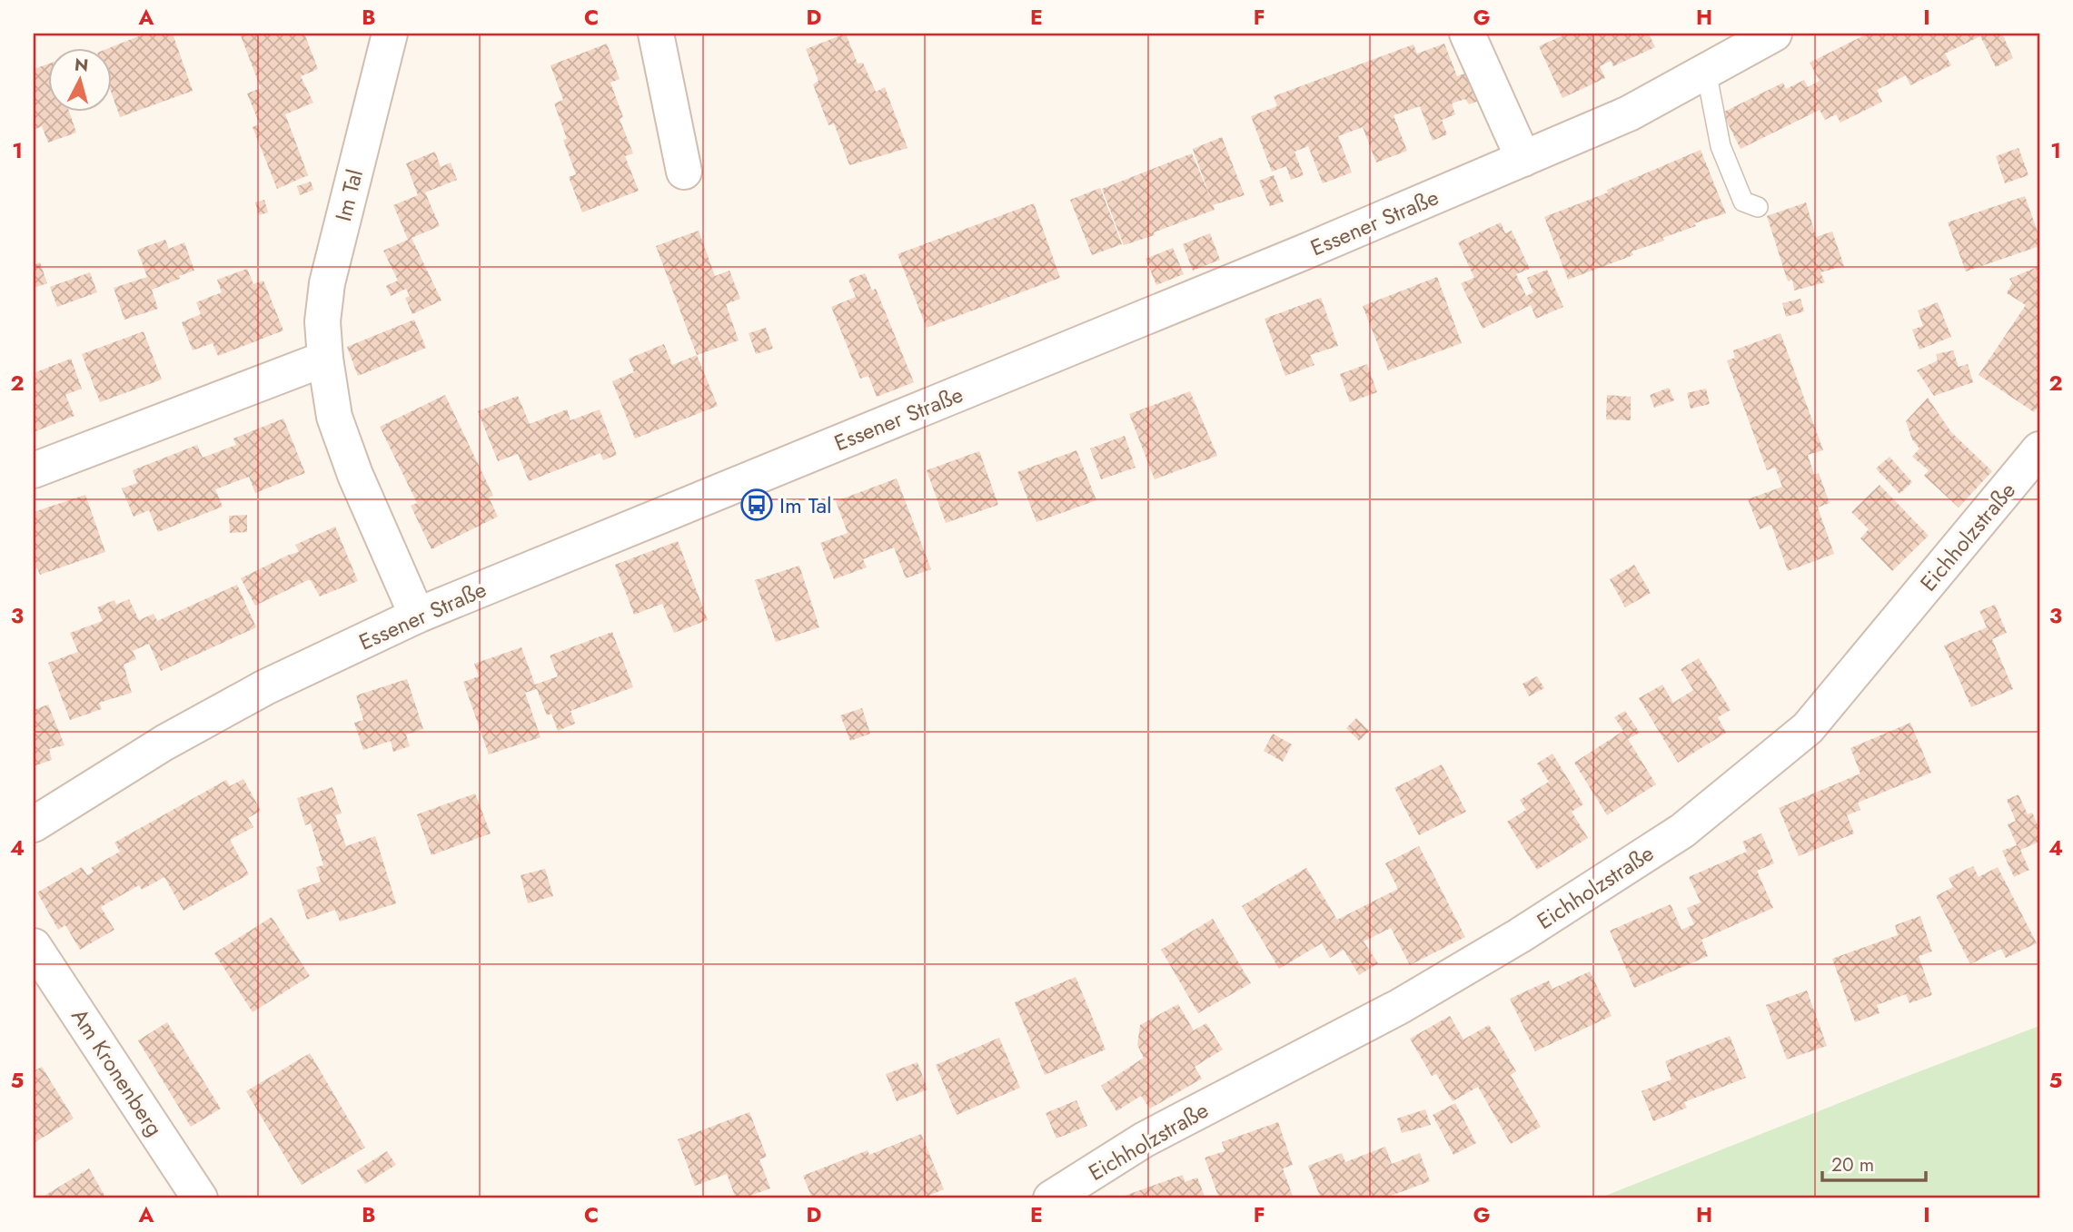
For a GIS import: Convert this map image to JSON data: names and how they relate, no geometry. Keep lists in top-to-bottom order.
{
  "streets": {
    "street": [
      "Im Tal",
      "Essener Straße",
      "Eichholzstraße",
      "Am Kronenberg"
    ]
  },
  "crossings": [
    ["Im Tal", "Essener Straße"]
  ],
  "places": {
    "bus stop": ["Im Tal"]
  },
  "scale_bar": "20 m",
  "north": "top",
  "grid": {
    "columns": [
      "A",
      "B",
      "C",
      "D",
      "E",
      "F",
      "G",
      "H",
      "I"
    ],
    "rows": [
      "1",
      "2",
      "3",
      "4",
      "5"
    ]
  }
}
